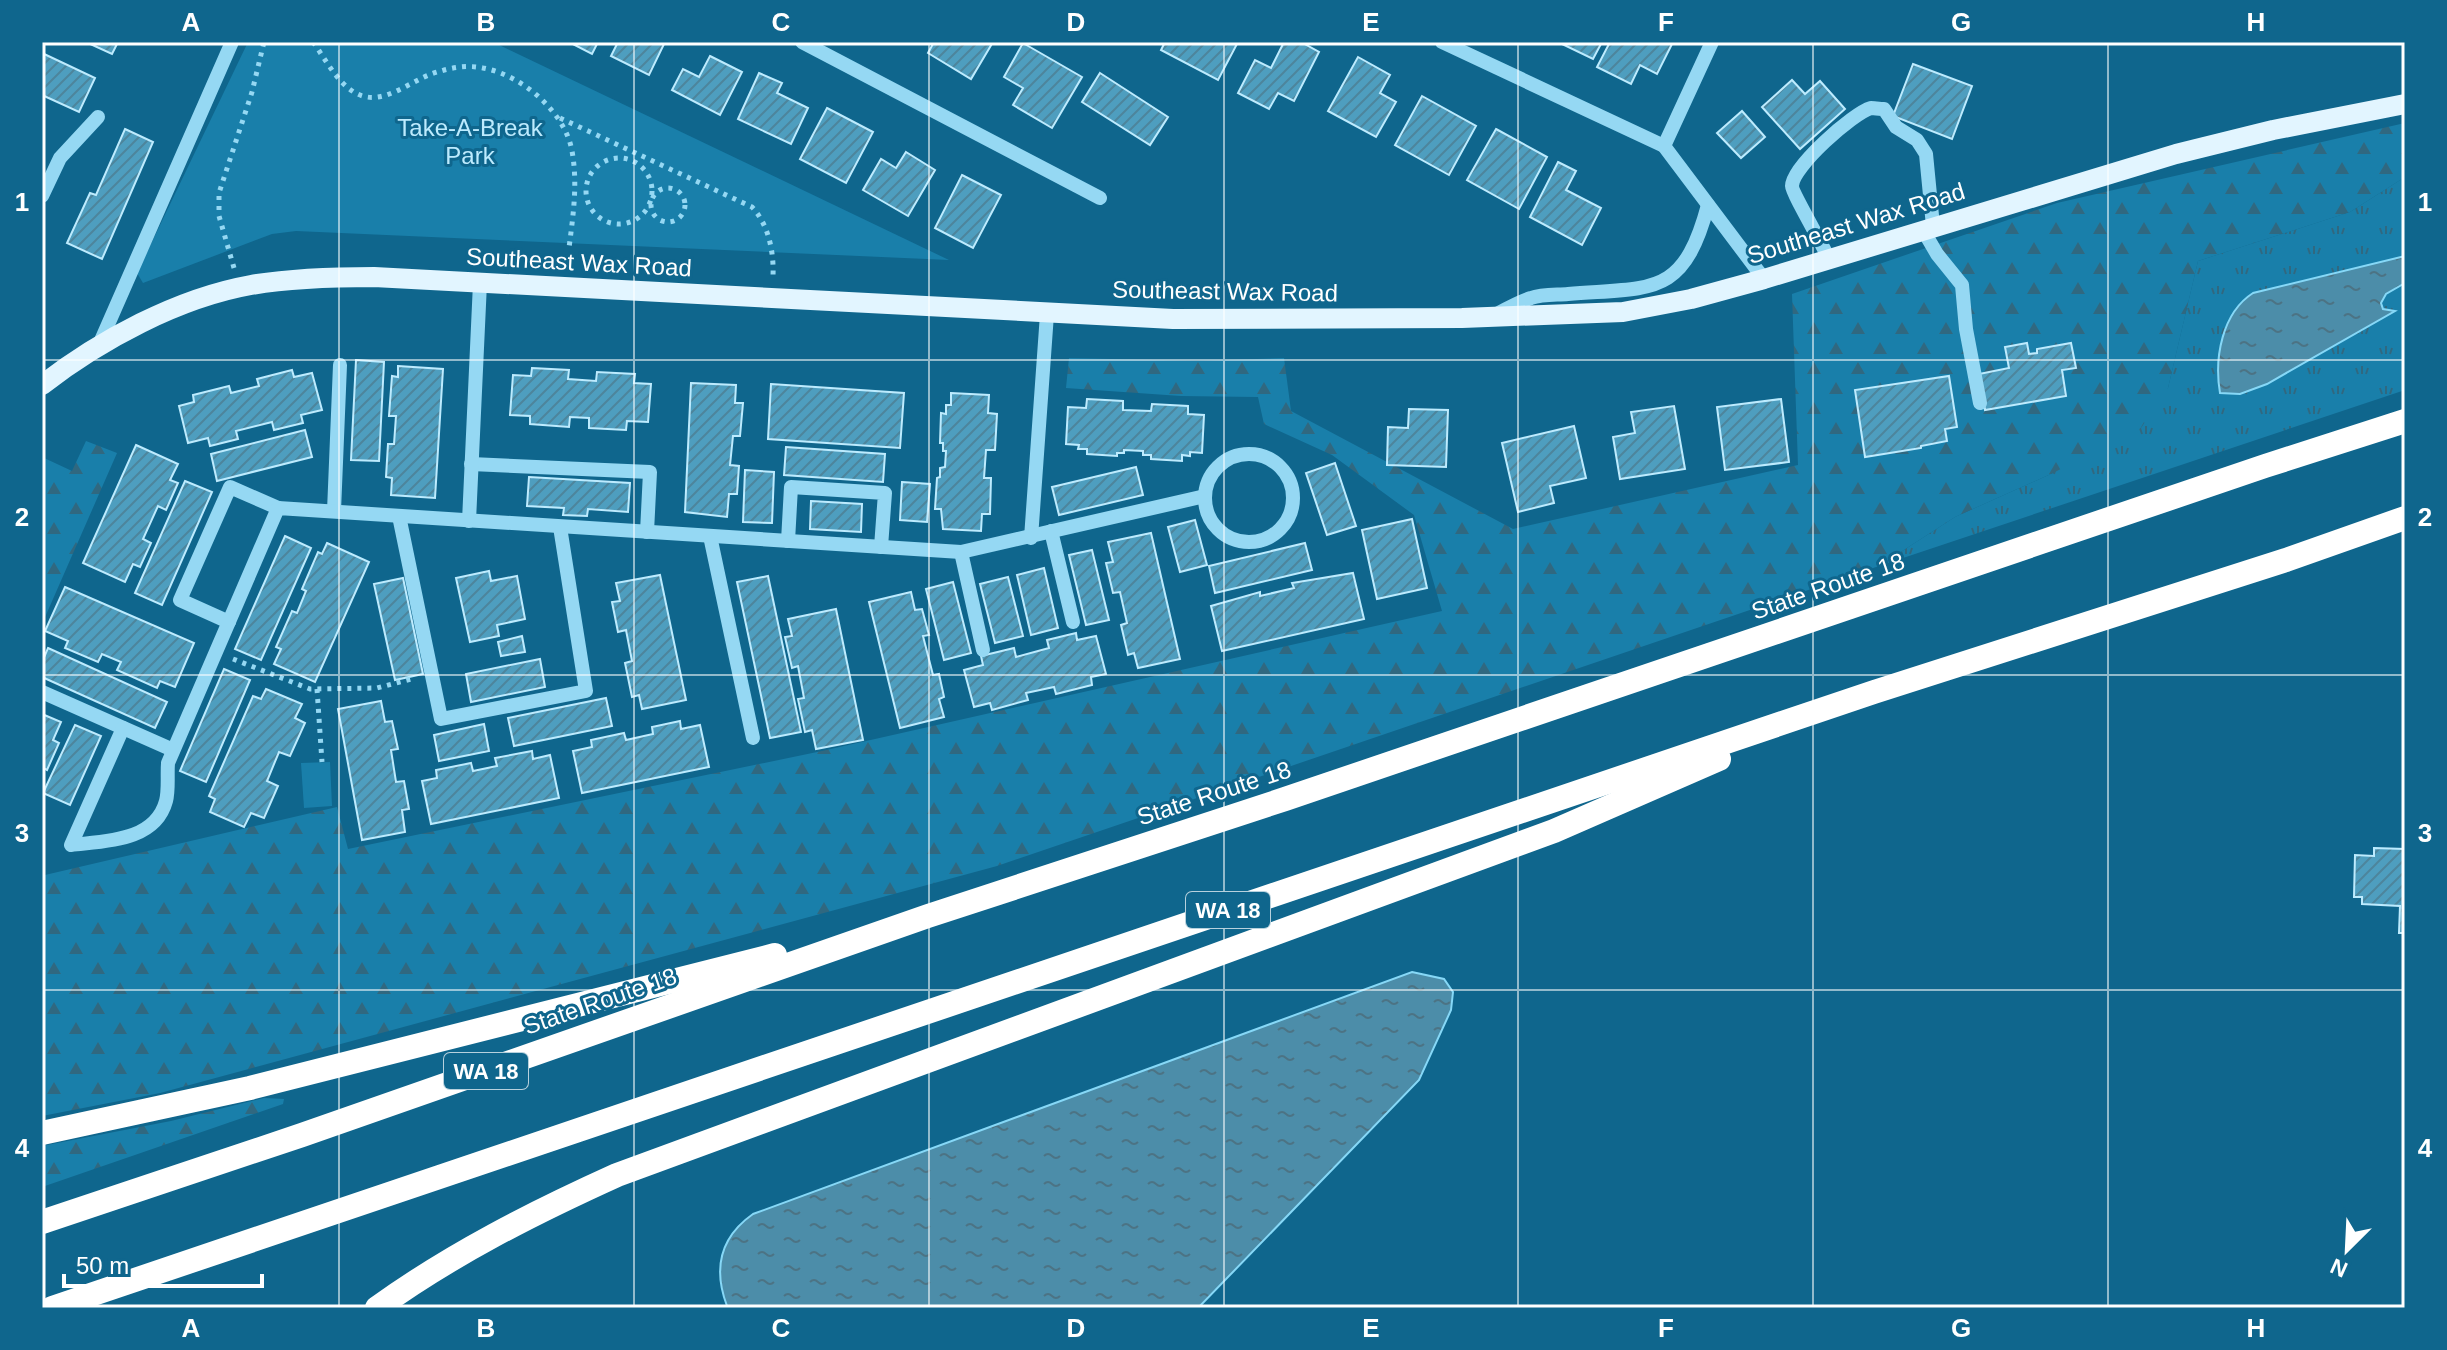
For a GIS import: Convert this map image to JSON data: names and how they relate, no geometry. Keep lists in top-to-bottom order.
{
  "streets": {
    "highway": ["State Route 18", "WA 18"],
    "main road": ["Southeast Wax Road"]
  },
  "parks": ["Take-A-Break Park"],
  "scale_bar": "50 m",
  "north": "bottom left",
  "grid": {
    "columns": [
      "A",
      "B",
      "C",
      "D",
      "E",
      "F",
      "G",
      "H"
    ],
    "rows": [
      "1",
      "2",
      "3",
      "4"
    ]
  }
}
